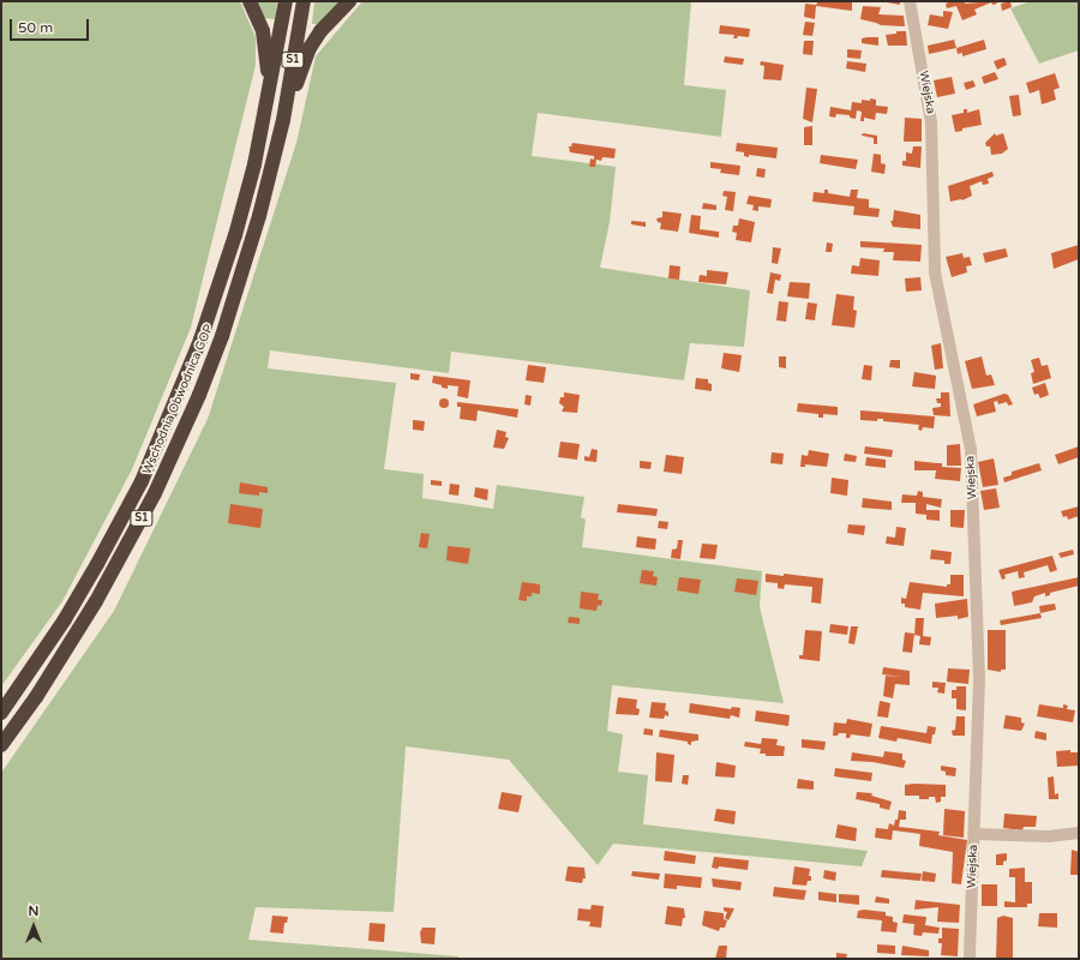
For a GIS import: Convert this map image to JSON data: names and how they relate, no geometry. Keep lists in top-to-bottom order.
{
  "streets": {
    "highway": ["S1", "Wschodnia Obwodnica GOP"],
    "street": ["Wiejska"]
  },
  "scale_bar": "50 m",
  "north": "top"
}
